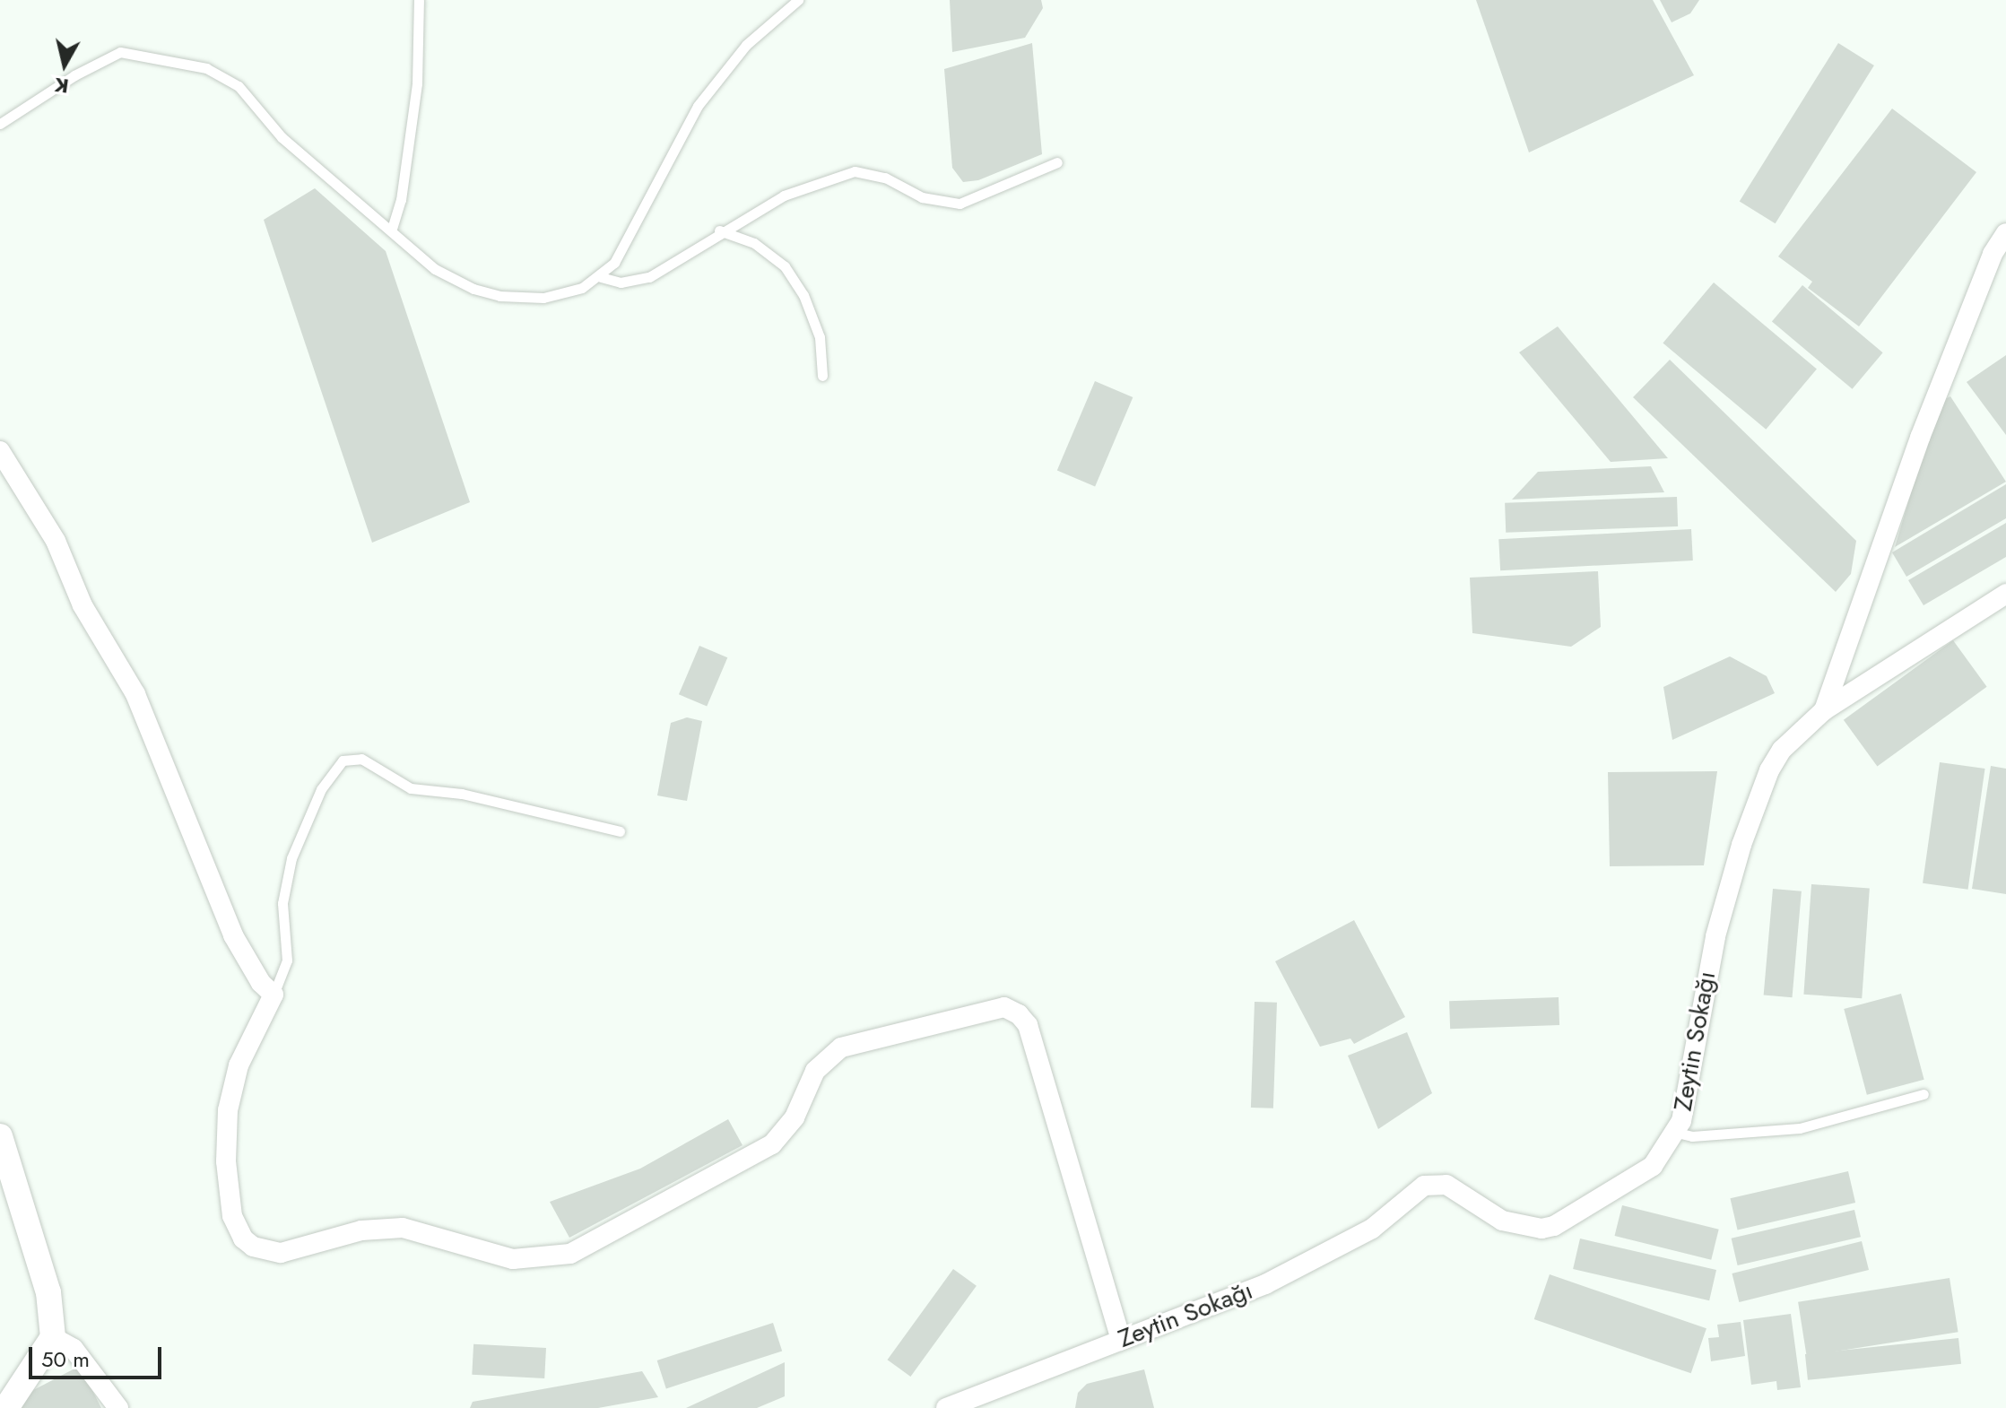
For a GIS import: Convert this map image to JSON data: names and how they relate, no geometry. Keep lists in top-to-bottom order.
{
  "streets": {
    "street": ["Zeytin Sokağı"]
  },
  "scale_bar": "50 m",
  "north": "bottom"
}
